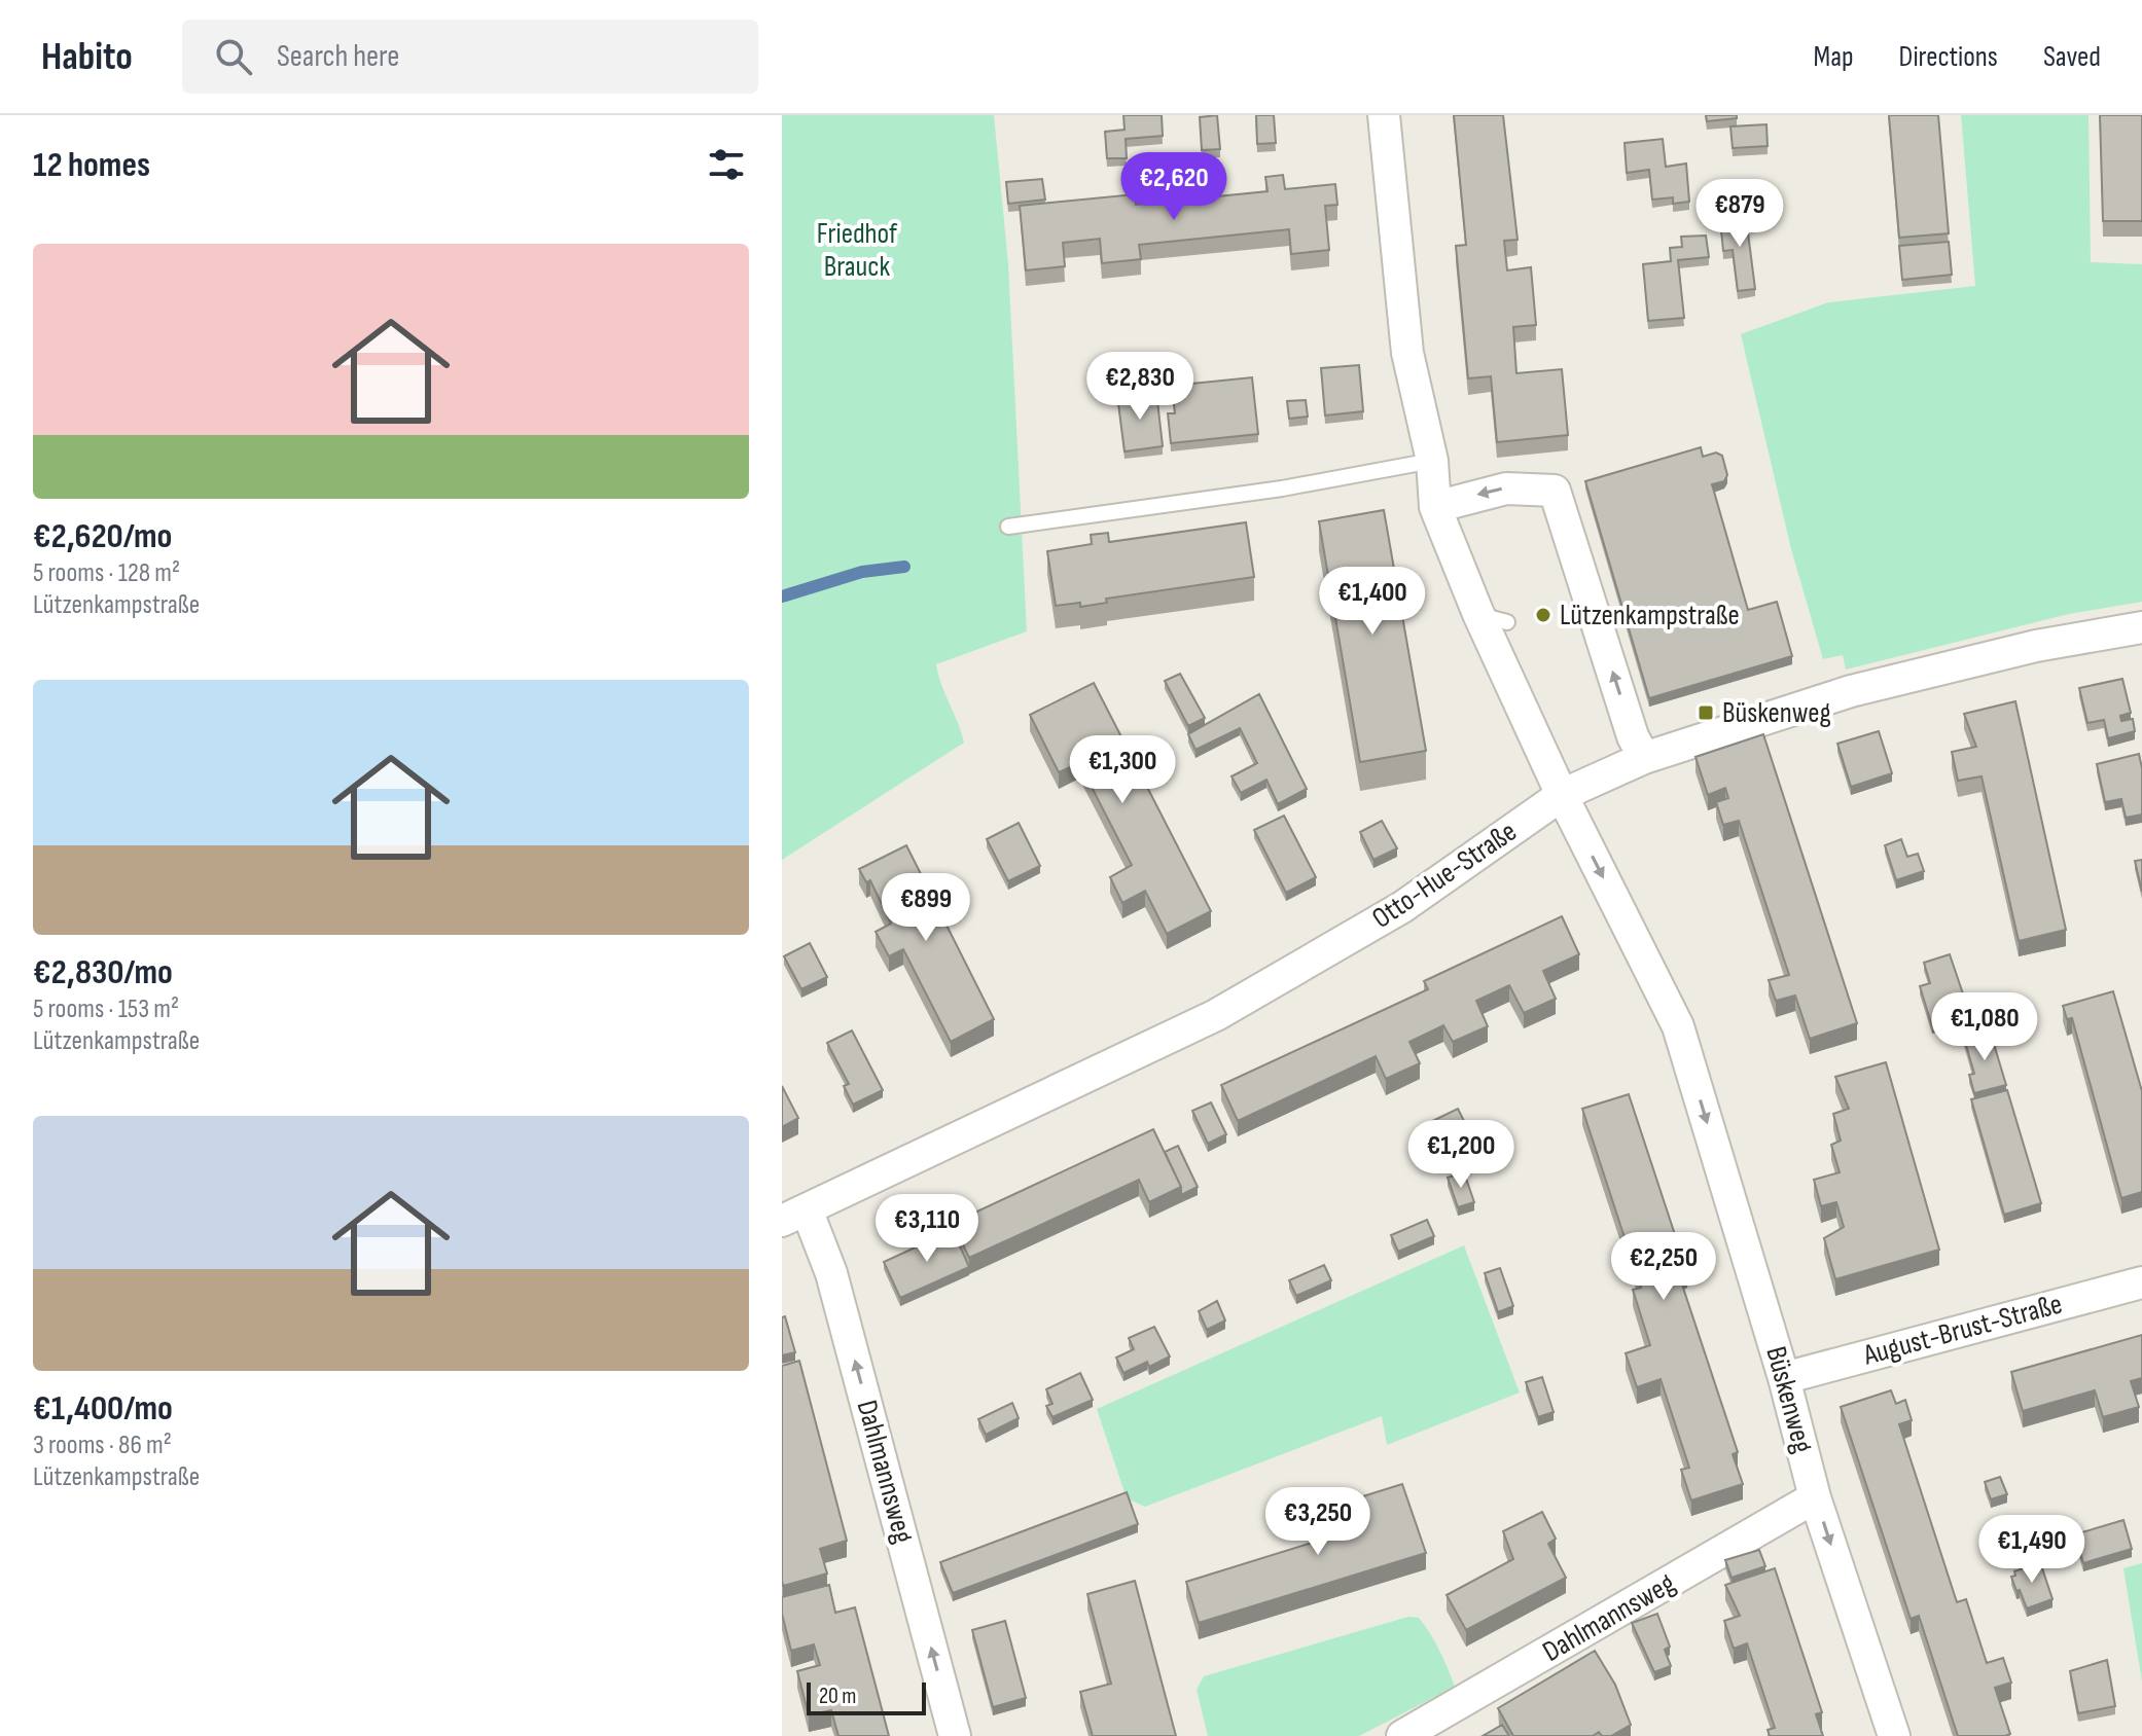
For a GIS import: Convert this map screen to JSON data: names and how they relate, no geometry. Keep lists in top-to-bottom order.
{
  "streets": {
    "street": [
      "Otto-Hue-Straße",
      "August-Brust-Straße",
      "Büskenweg",
      "Dahlmannsweg"
    ]
  },
  "crossings": [
    ["Otto-Hue-Straße", "Büskenweg"],
    ["Otto-Hue-Straße", "Dahlmannsweg"],
    ["August-Brust-Straße", "Büskenweg"],
    ["Büskenweg", "Dahlmannsweg"]
  ],
  "one_way": ["Büskenweg", "Dahlmannsweg"],
  "parks": ["Friedhof Brauck"],
  "places": {
    "other": ["Lützenkampstraße"],
    "transit": ["Büskenweg"]
  },
  "scale_bar": "20 m",
  "page": {
    "header": "Habito",
    "search": "Search here",
    "nav": ["Map", "Directions", "Saved"],
    "heading": "12 homes",
    "price": [
      "€2,620",
      "€879",
      "€2,830",
      "€1,400",
      "€1,300",
      "€899",
      "€1,080",
      "€1,200",
      "€3,110",
      "€2,250",
      "€3,250",
      "€1,490"
    ],
    "list": [
      {
        "name": "€2,620/mo",
        "note": "5 rooms · 128 m² · Lützenkampstraße"
      },
      {
        "name": "€2,830/mo",
        "note": "5 rooms · 153 m² · Lützenkampstraße"
      },
      {
        "name": "€1,400/mo",
        "note": "3 rooms · 86 m² · Lützenkampstraße"
      }
    ],
    "scale": "20 m"
  }
}
